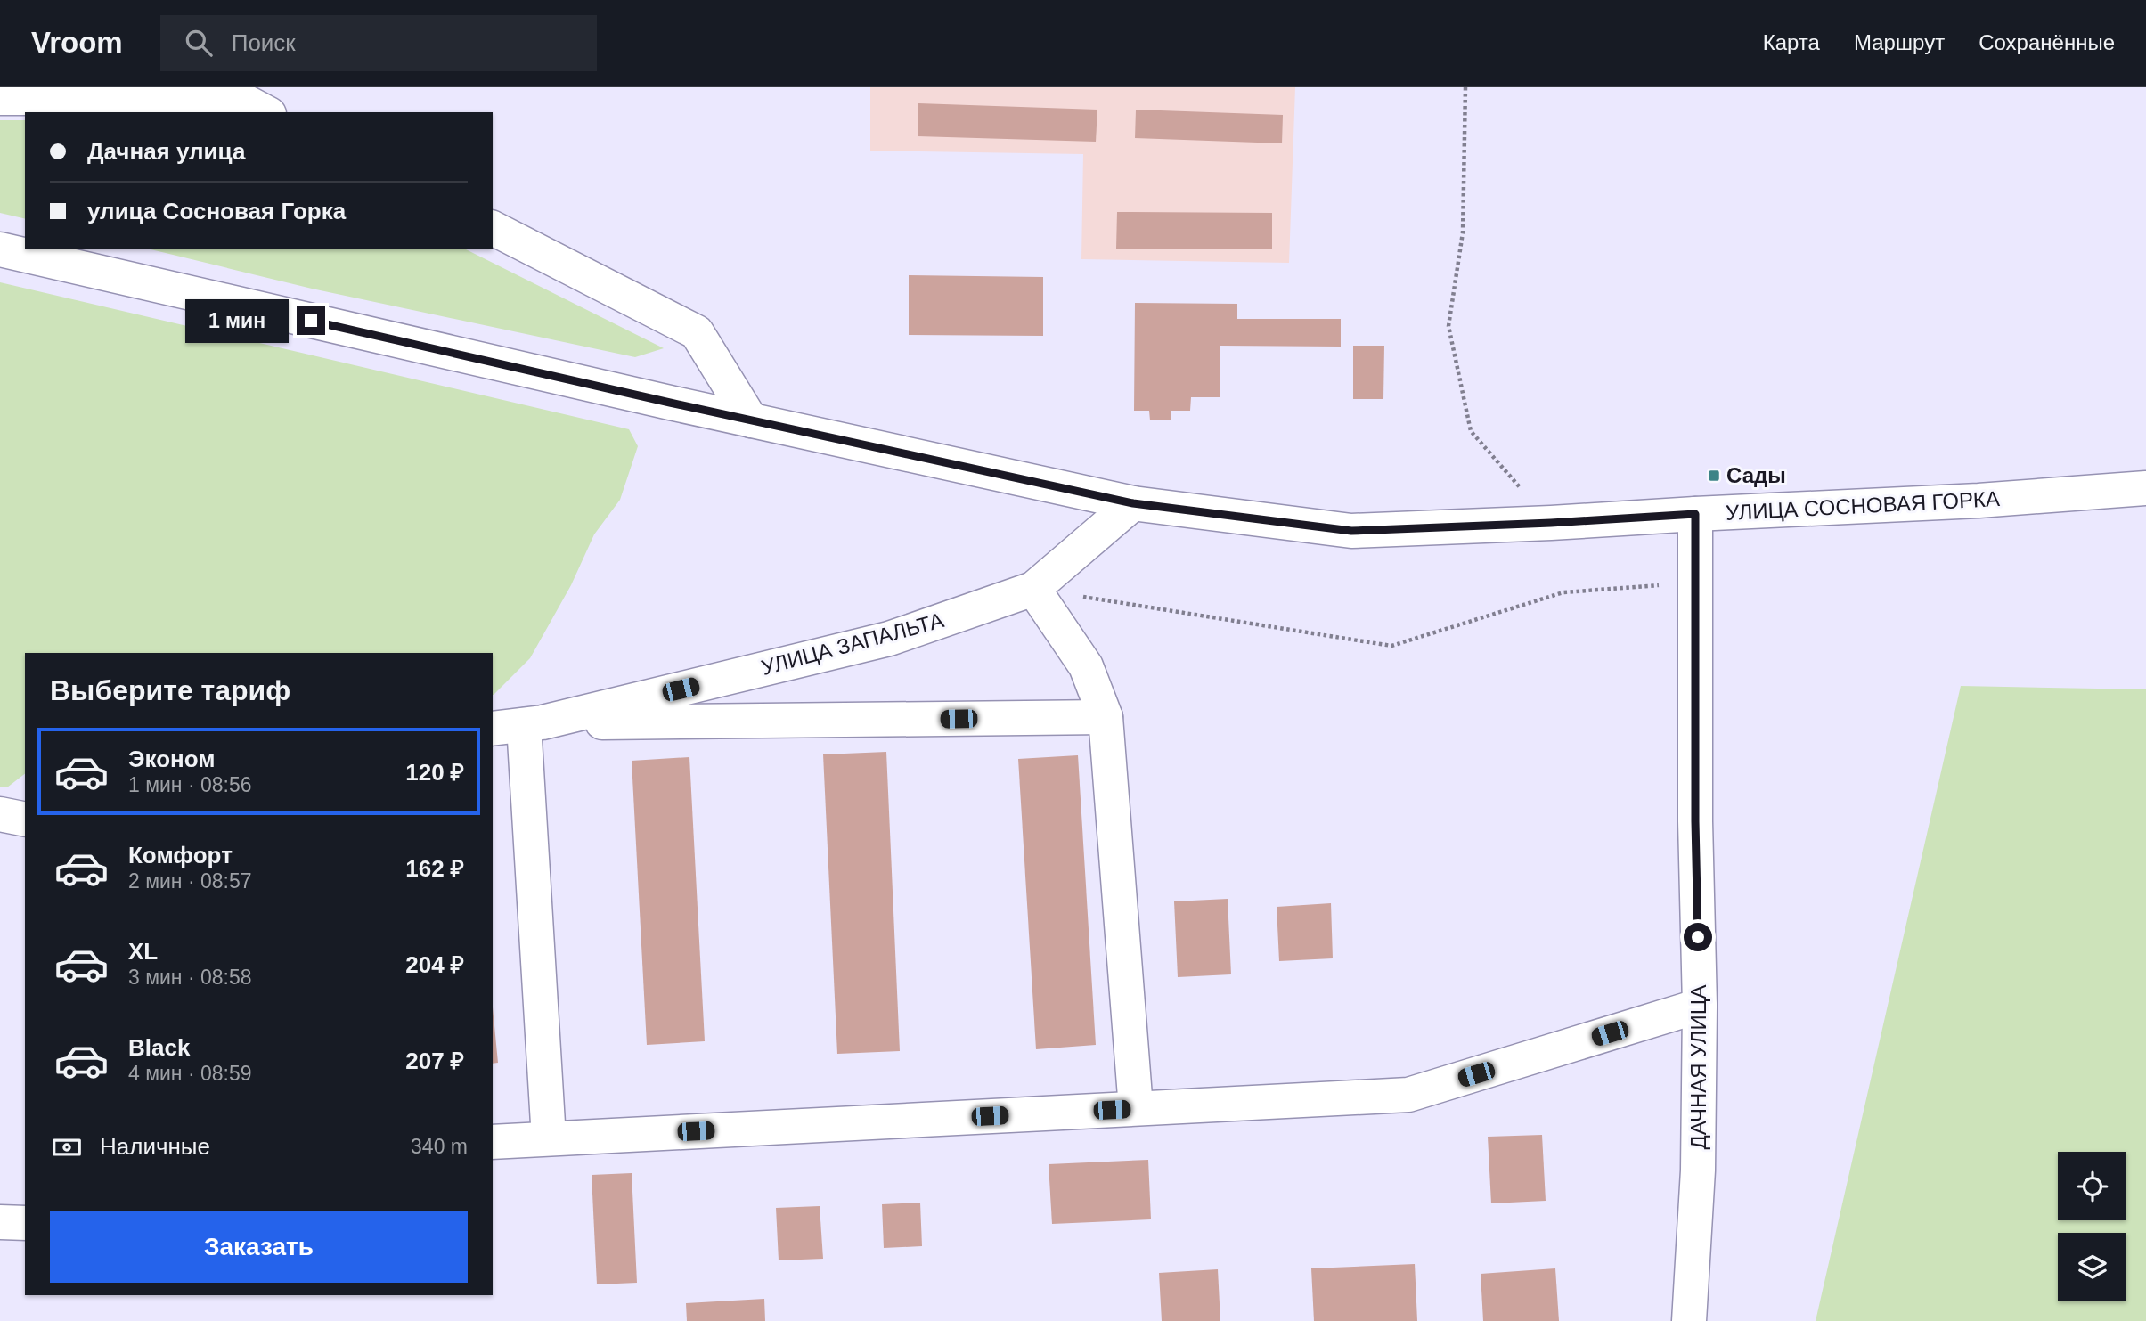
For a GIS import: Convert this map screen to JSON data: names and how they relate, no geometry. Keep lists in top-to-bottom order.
{
  "streets": {
    "main road": ["УЛИЦА СОСНОВАЯ ГОРКА", "УЛИЦА ЗАПАЛЬТА", "ДАЧНАЯ УЛИЦА"]
  },
  "crossings": [
    ["УЛИЦА СОСНОВАЯ ГОРКА", "УЛИЦА ЗАПАЛЬТА"],
    ["УЛИЦА СОСНОВАЯ ГОРКА", "ДАЧНАЯ УЛИЦА"]
  ],
  "places": {
    "transit": ["Сады"]
  },
  "page": {
    "header": "Vroom",
    "search": "Поиск",
    "nav": ["Карта", "Маршрут", "Сохранённые"],
    "banner": ["Дачная улица", "улица Сосновая Горка"],
    "bubble": "1 мин",
    "heading": "Выберите тариф",
    "list": [
      {
        "name": "Эконом",
        "note": "1 мин · 08:56",
        "value": "120 ₽"
      },
      {
        "name": "Комфорт",
        "note": "2 мин · 08:57",
        "value": "162 ₽"
      },
      {
        "name": "XL",
        "note": "3 мин · 08:58",
        "value": "204 ₽"
      },
      {
        "name": "Black",
        "note": "4 мин · 08:59",
        "value": "207 ₽"
      }
    ],
    "pay": ["Наличные", "340 m"],
    "buttons": "Заказать"
  }
}
